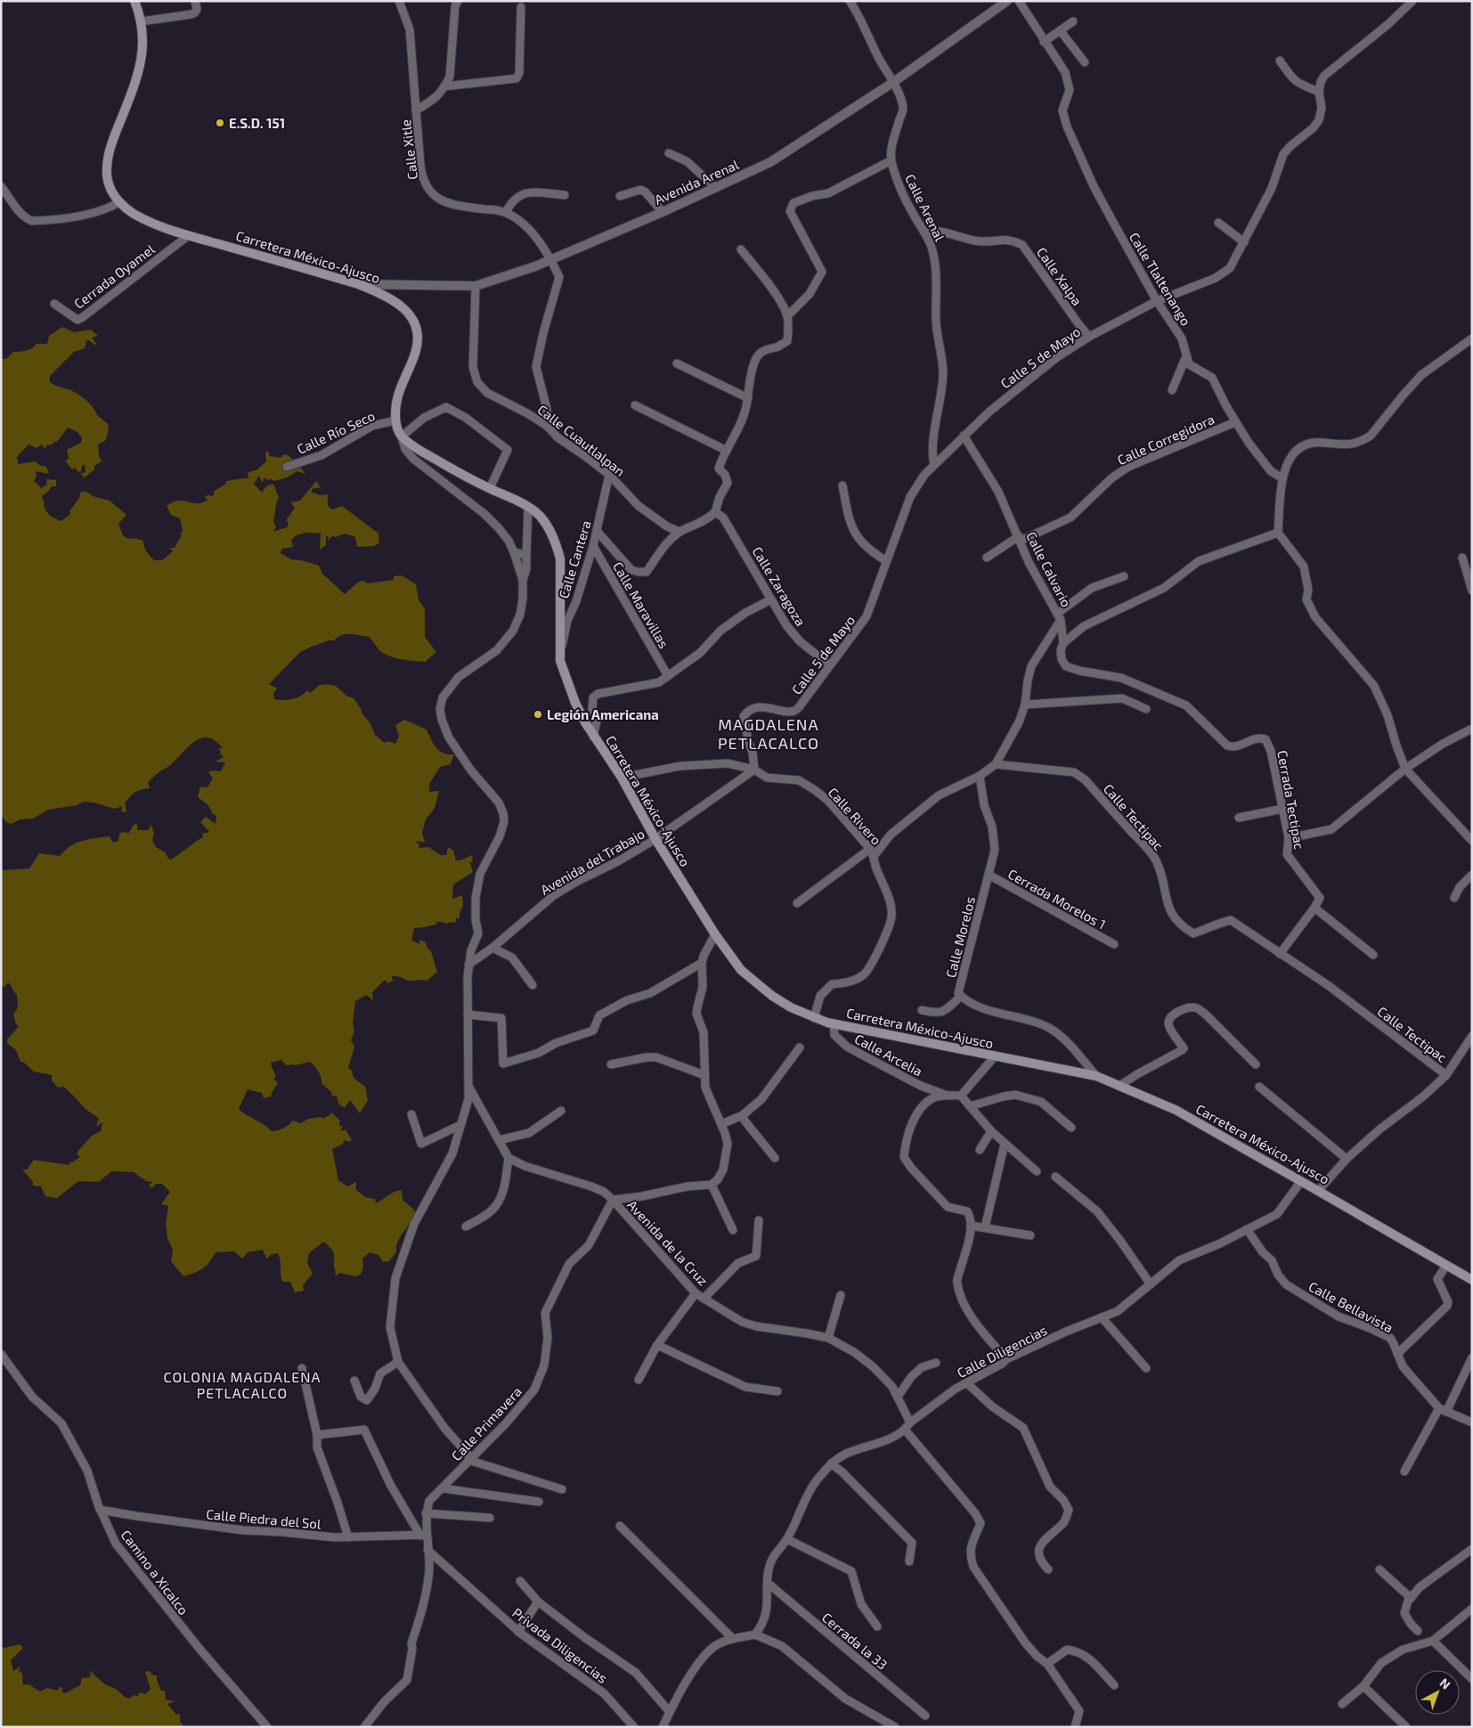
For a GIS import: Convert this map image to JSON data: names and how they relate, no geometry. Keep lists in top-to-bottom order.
{
  "streets": {
    "main road": ["Carretera México-Ajusco"],
    "street": [
      "Calle Xitle",
      "Avenida Arenal",
      "Calle Arenal",
      "Cerrada Oyamel",
      "Calle Xalpa",
      "Calle Tlaltenango",
      "Calle 5 de Mayo",
      "Calle Río Seco",
      "Calle Corregidora",
      "Calle Cuautlalpan",
      "Calle Cantera",
      "Calle Calvario",
      "Calle Zaragoza",
      "Calle Maravillas",
      "Cerrada Tectipac",
      "Calle Rivero",
      "Calle Tectipac",
      "Avenida del Trabajo",
      "Cerrada Morelos 1",
      "Calle Morelos",
      "Calle Arcelia",
      "Avenida de la Cruz",
      "Calle Bellavista",
      "Calle Diligencias",
      "Calle Primavera",
      "Calle Piedra del Sol",
      "Camino a Xicalco",
      "Cerrada la 33",
      "Privada Diligencias"
    ]
  },
  "crossings": [
    ["Calle Xitle", "Avenida Arenal"],
    ["Calle Xitle", "Calle Cuautlalpan"],
    ["Avenida Arenal", "Calle Arenal"],
    ["Avenida Arenal", "Carretera México-Ajusco"],
    ["Avenida Arenal", "Calle Cuautlalpan"],
    ["Calle Arenal", "Calle Xalpa"],
    ["Calle Arenal", "Calle 5 de Mayo"],
    ["Carretera México-Ajusco", "Cerrada Oyamel"],
    ["Carretera México-Ajusco", "Calle Río Seco"],
    ["Carretera México-Ajusco", "Calle Cantera"],
    ["Carretera México-Ajusco", "Calle Rivero"],
    ["Carretera México-Ajusco", "Avenida del Trabajo"],
    ["Carretera México-Ajusco", "Calle Morelos"],
    ["Carretera México-Ajusco", "Calle Arcelia"],
    ["Carretera México-Ajusco", "Calle Diligencias"],
    ["Calle Xalpa", "Calle 5 de Mayo"],
    ["Calle Tlaltenango", "Calle 5 de Mayo"],
    ["Calle Tlaltenango", "Calle Corregidora"],
    ["Calle 5 de Mayo", "Calle Calvario"],
    ["Calle 5 de Mayo", "Calle Zaragoza"],
    ["Calle 5 de Mayo", "Calle Rivero"],
    ["Calle 5 de Mayo", "Avenida del Trabajo"],
    ["Calle Corregidora", "Calle Calvario"],
    ["Calle Cuautlalpan", "Calle Cantera"],
    ["Calle Cantera", "Calle Maravillas"],
    ["Calle Calvario", "Calle Tectipac"],
    ["Calle Rivero", "Avenida del Trabajo"],
    ["Cerrada Morelos 1", "Calle Morelos"],
    ["Avenida de la Cruz", "Calle Diligencias"],
    ["Avenida de la Cruz", "Calle Primavera"],
    ["Calle Bellavista", "Calle Diligencias"],
    ["Calle Diligencias", "Cerrada la 33"],
    ["Calle Piedra del Sol", "Camino a Xicalco"]
  ],
  "districts": ["MAGDALENA PETLACALCO", "COLONIA MAGDALENA PETLACALCO"],
  "places": ["E.S.D. 151", "Legión Americana"],
  "north": "top right"
}
